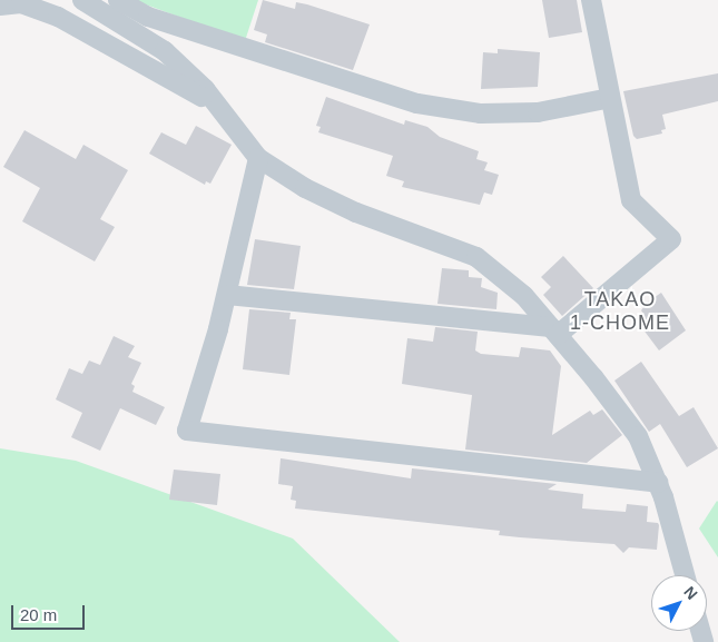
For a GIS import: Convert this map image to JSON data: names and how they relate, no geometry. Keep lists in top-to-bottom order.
{
  "districts": ["TAKAO 1-CHOME"],
  "scale_bar": "20 m",
  "north": "top right"
}
